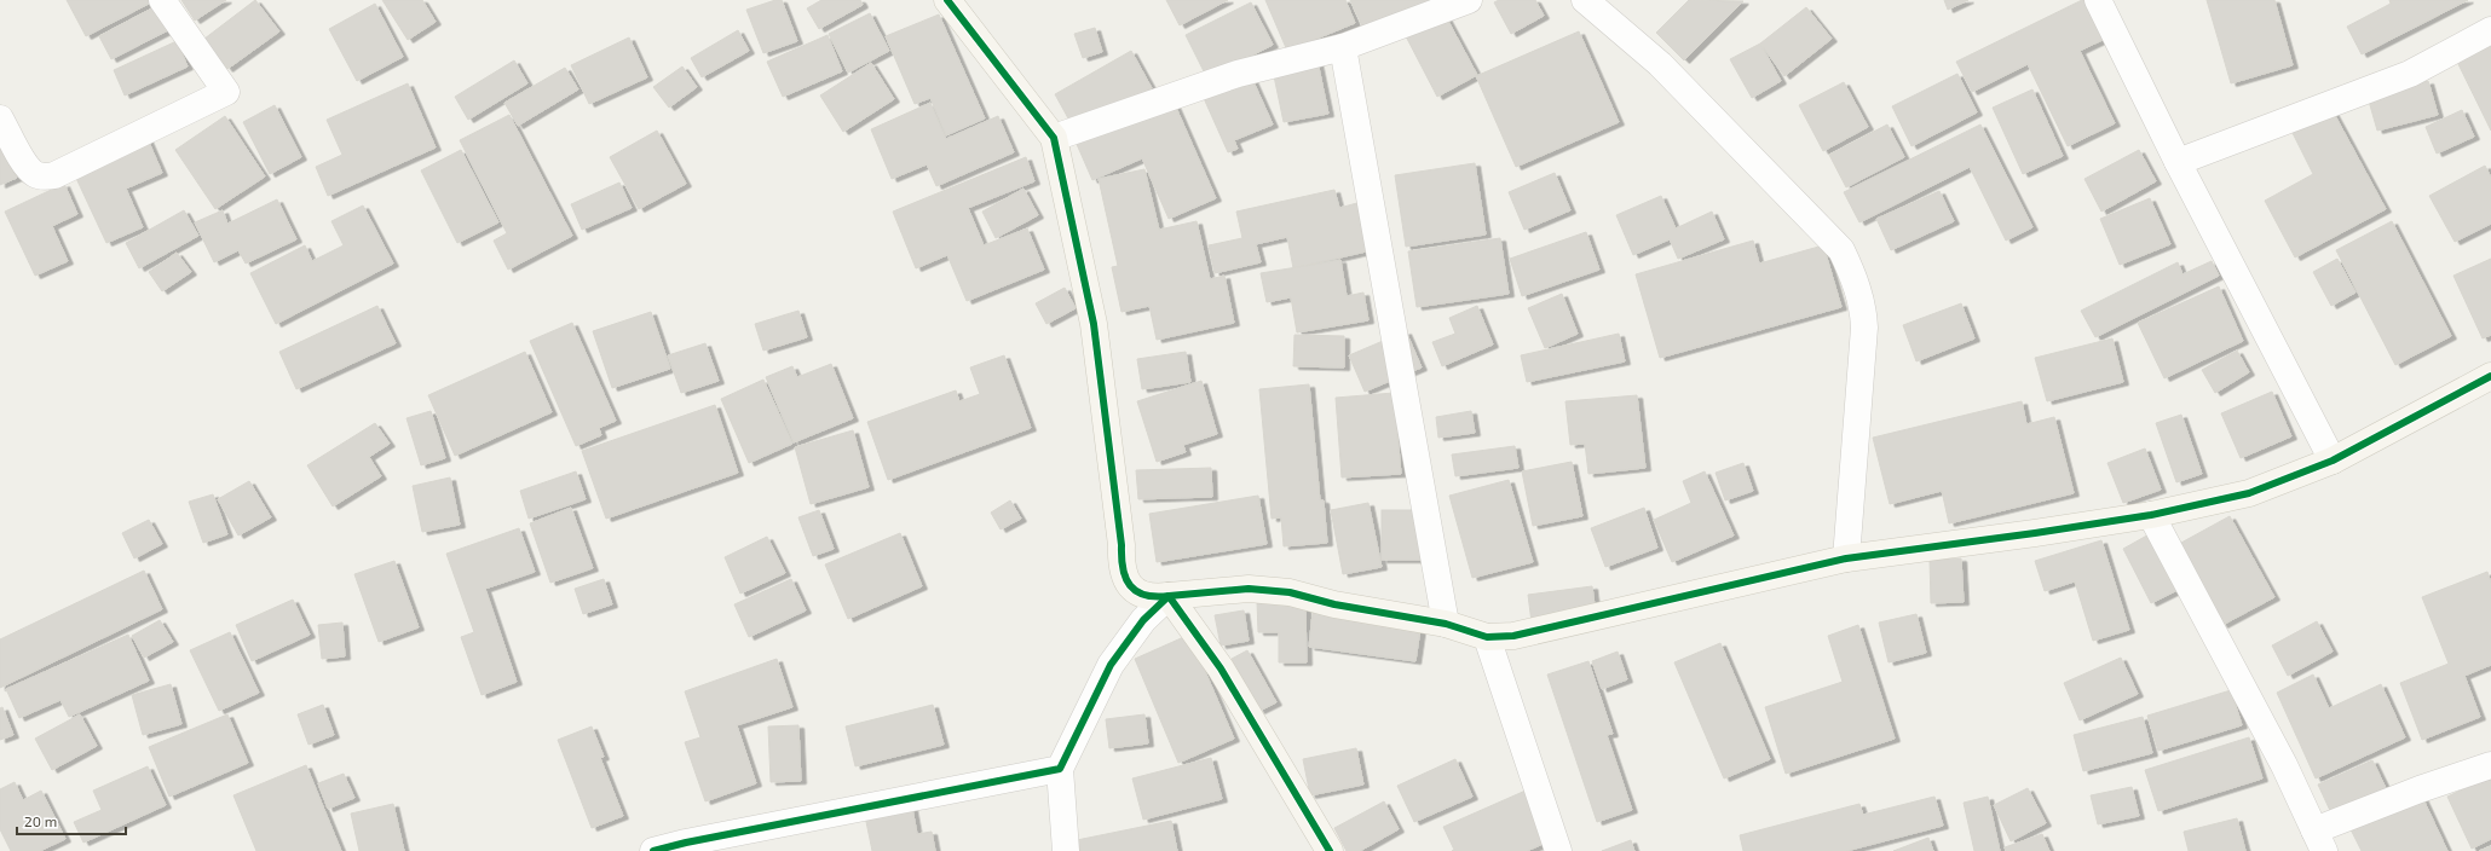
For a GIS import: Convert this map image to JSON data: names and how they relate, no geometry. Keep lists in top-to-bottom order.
{
  "scale_bar": "20 m"
}
